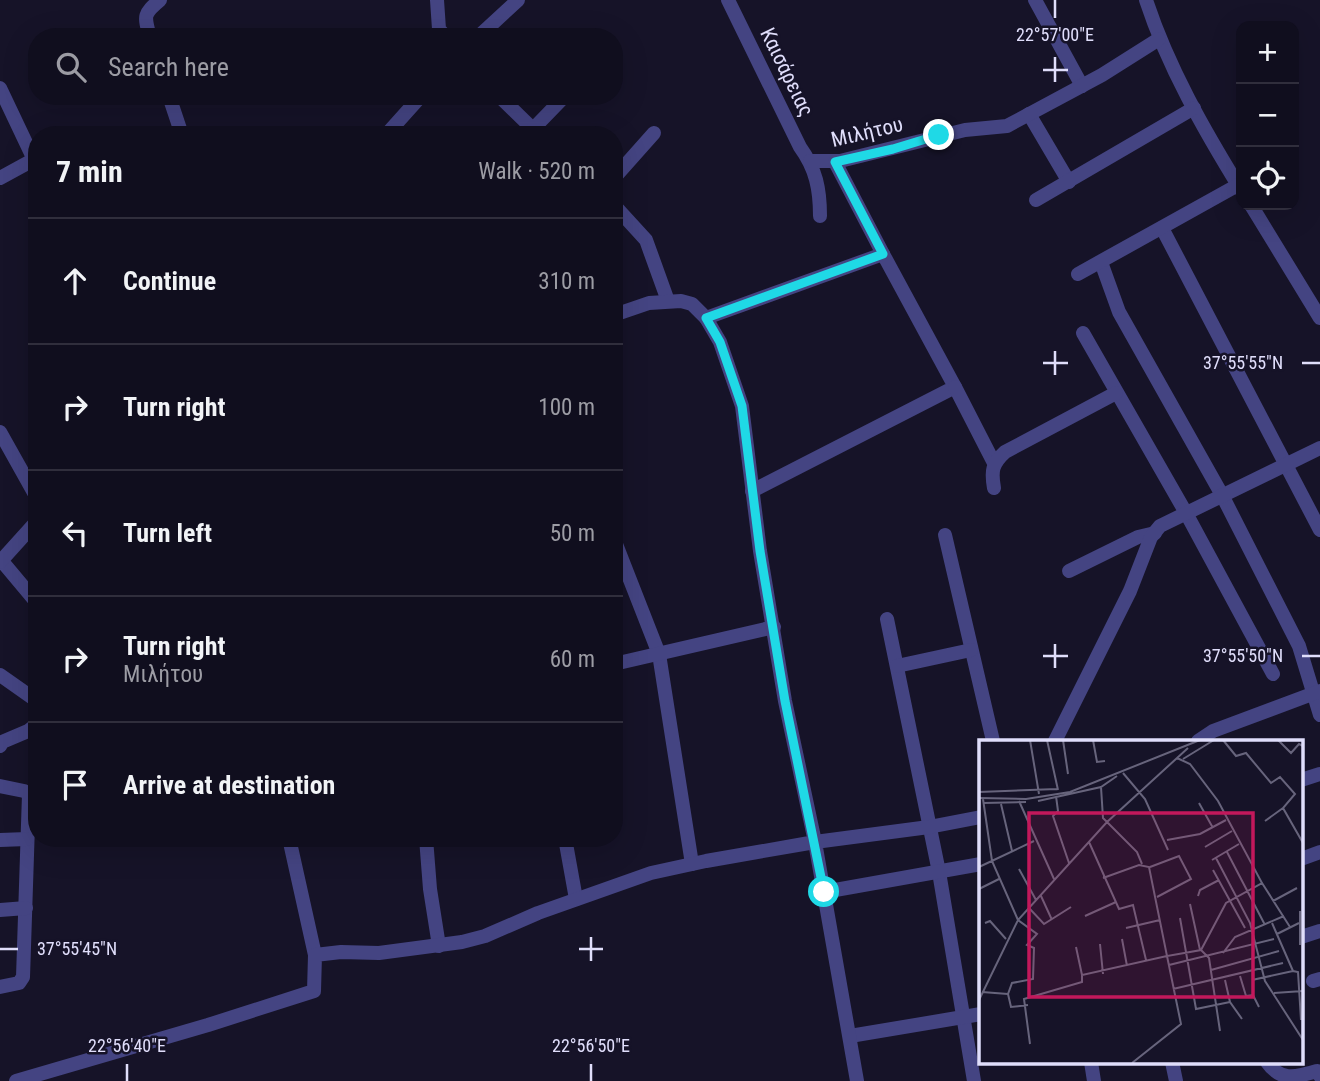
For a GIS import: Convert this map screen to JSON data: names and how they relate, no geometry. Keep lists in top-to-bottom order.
{
  "streets": {
    "street": ["Καισάρειας", "Μιλήτου"]
  },
  "crossings": [
    ["Καισάρειας", "Μιλήτου"]
  ],
  "page": {
    "map_buttons": ["+", "−"],
    "search": "Search here",
    "heading": ["7 min", "Walk · 520 m"],
    "list": [
      ["Continue", "310 m"],
      ["Turn right", "100 m"],
      ["Turn left", "50 m"],
      ["Turn right", "Μιλήτου", "60 m"],
      "Arrive at destination"
    ]
  },
  "coordinates": [
    "22°57'00\"E",
    "37°55'55\"N",
    "37°55'50\"N",
    "37°55'45\"N",
    "22°56'40\"E",
    "22°56'50\"E"
  ]
}
